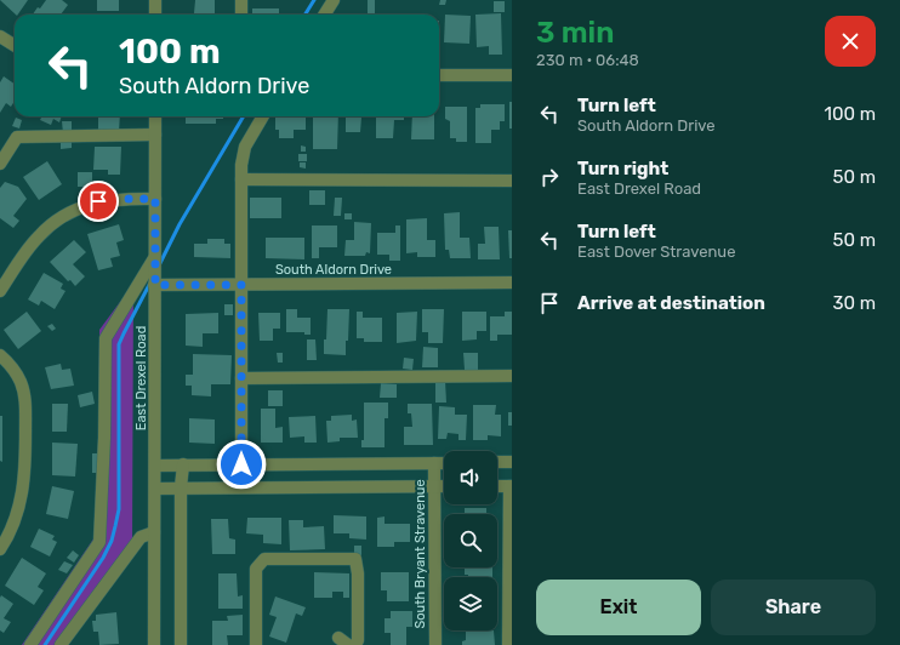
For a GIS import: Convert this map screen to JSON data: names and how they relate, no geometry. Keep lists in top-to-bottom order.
{
  "streets": {
    "street": ["South Aldorn Drive", "East Drexel Road", "South Bryant Stravenue"]
  },
  "crossings": [
    ["South Aldorn Drive", "East Drexel Road"]
  ],
  "page": {
    "heading": ["3 min", "230 m · 06:48"],
    "turn": ["100 m", "South Aldorn Drive"],
    "list": [
      {
        "name": "Turn left",
        "note": "South Aldorn Drive",
        "value": "100 m"
      },
      {
        "name": "Turn right",
        "note": "East Drexel Road",
        "value": "50 m"
      },
      {
        "name": "Turn left",
        "note": "East Dover Stravenue",
        "value": "50 m"
      },
      {
        "name": "Arrive at destination",
        "value": "30 m"
      }
    ],
    "buttons": ["Exit", "Share"]
  }
}
